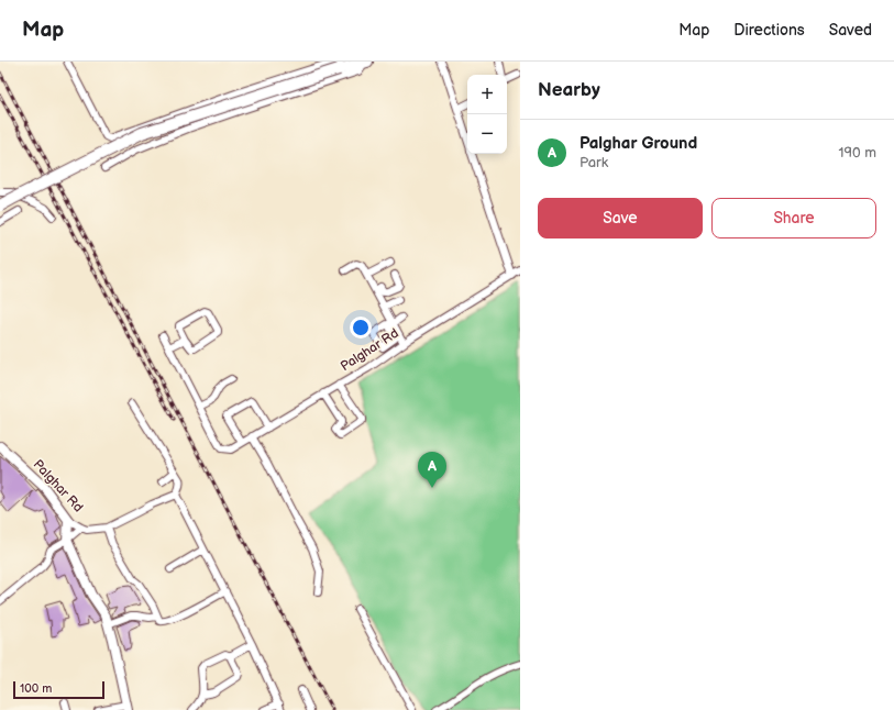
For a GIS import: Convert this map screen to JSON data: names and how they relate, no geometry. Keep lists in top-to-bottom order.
{
  "streets": {
    "main road": ["Palghar Rd"]
  },
  "scale_bar": "100 m",
  "page": {
    "header": "Map",
    "nav": ["Map", "Directions", "Saved"],
    "heading": "Nearby",
    "map_buttons": ["+", "−"],
    "list": [
      {
        "mark": "A",
        "name": "Palghar Ground",
        "note": "Park",
        "value": "190 m"
      }
    ],
    "buttons": ["Save", "Share"],
    "pins": "A",
    "scale": "100 m"
  }
}
